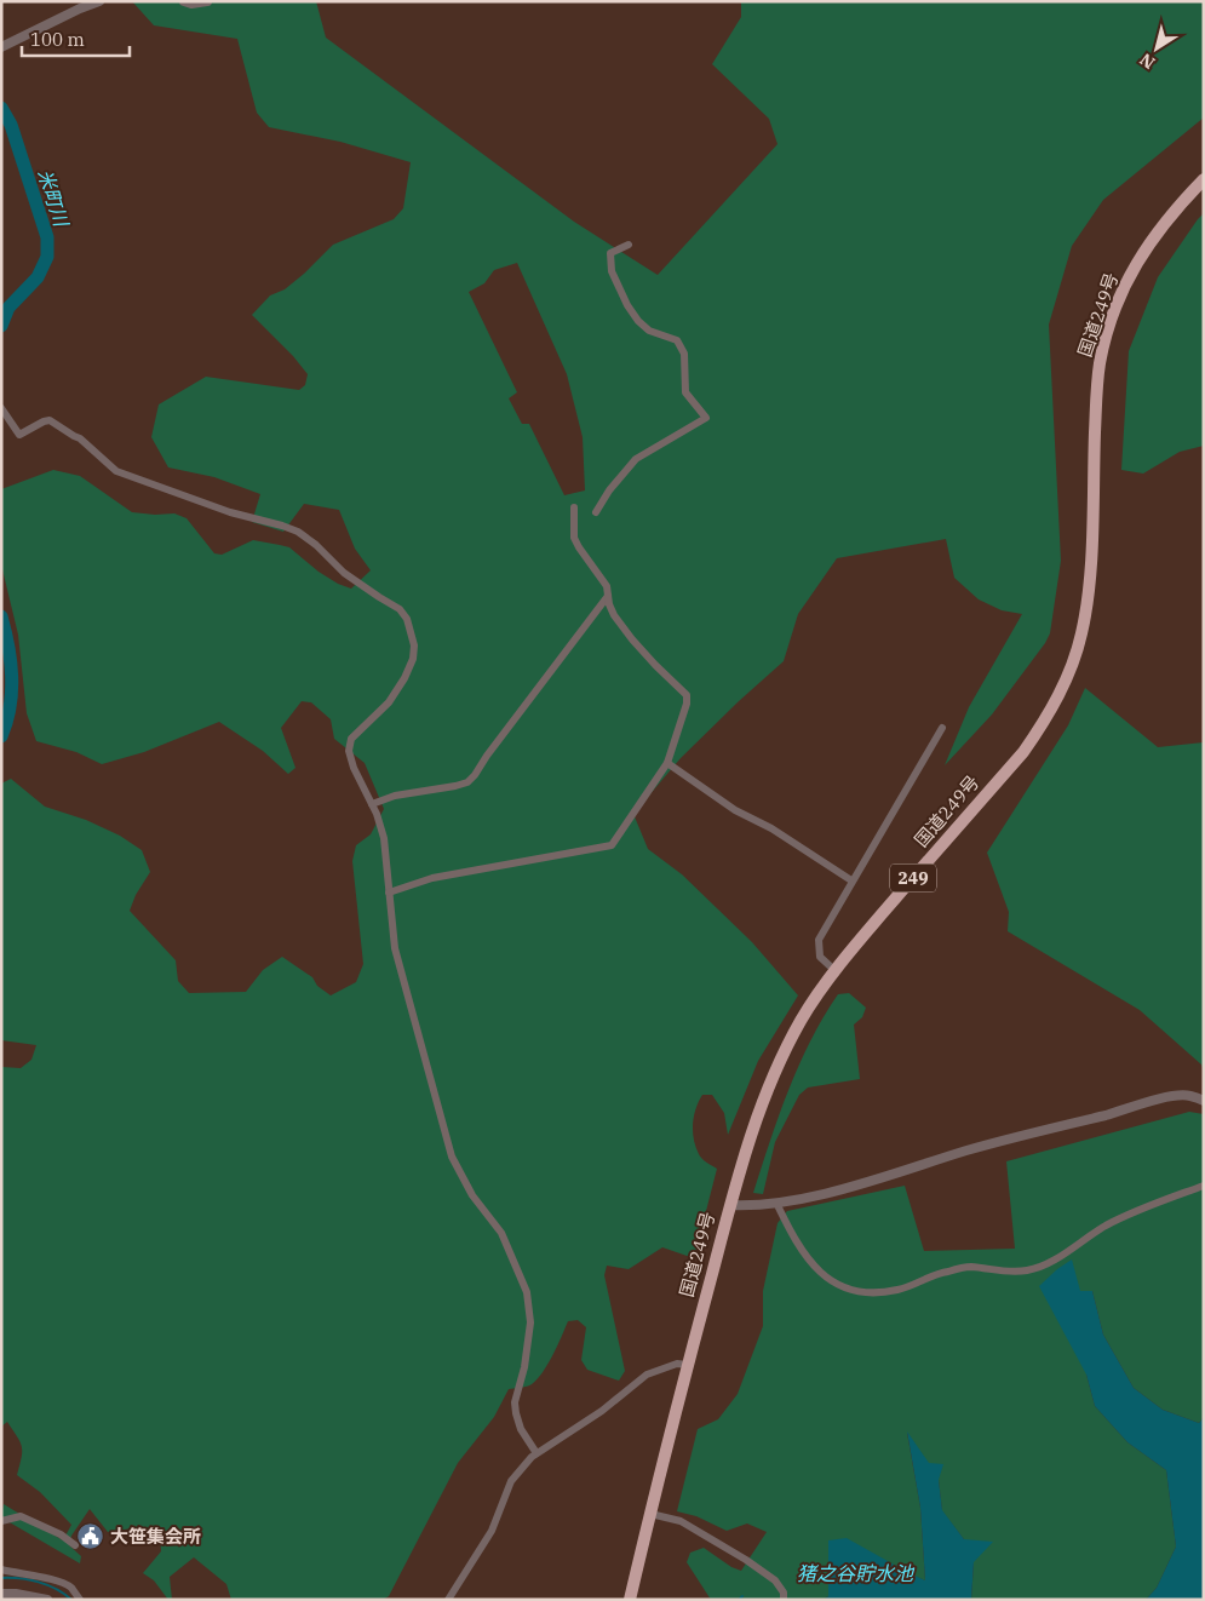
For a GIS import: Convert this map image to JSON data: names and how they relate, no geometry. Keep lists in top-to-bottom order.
{
  "streets": {
    "highway": ["国道249号", "249"]
  },
  "water": ["米町川", "猪之谷貯水池"],
  "places": {
    "public building": ["大笹集会所"]
  },
  "scale_bar": "100 m",
  "north": "bottom left"
}
